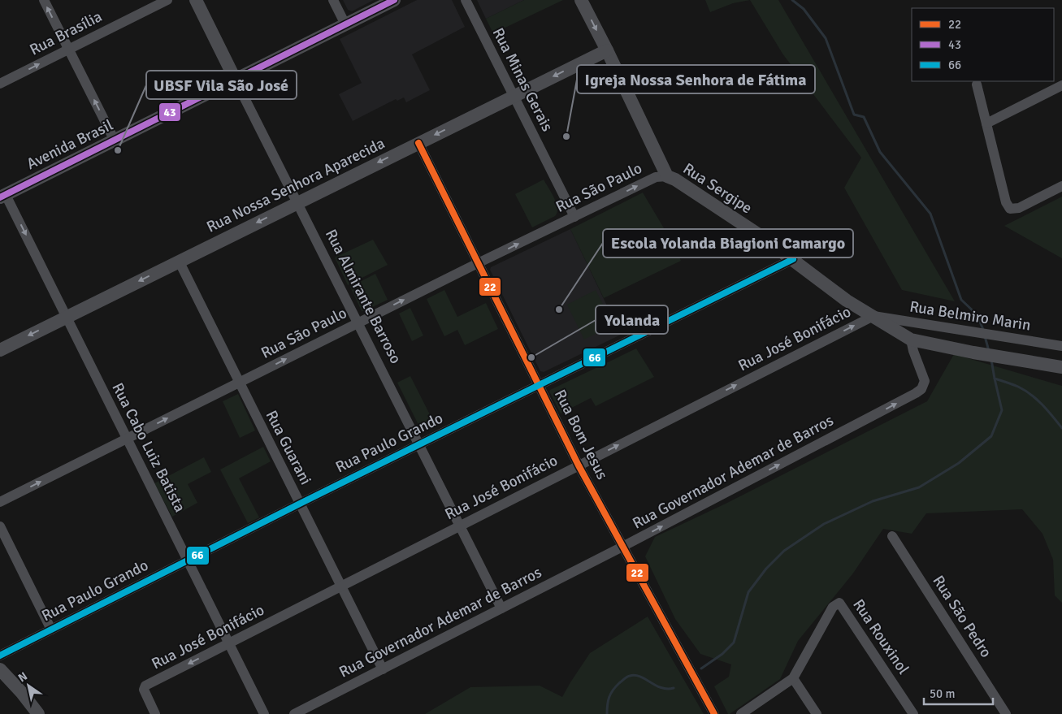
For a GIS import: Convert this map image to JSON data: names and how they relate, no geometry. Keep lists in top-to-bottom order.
{
  "streets": {
    "street": [
      "Rua Brasília",
      "Rua Minas Gerais",
      "Avenida Brasil",
      "Rua Nossa Senhora Aparecida",
      "Rua São Paulo",
      "Rua Sergipe",
      "Rua Almirante Barroso",
      "Rua Belmiro Marin",
      "Rua José Bonifácio",
      "Rua Bom Jesus",
      "Rua Paulo Grando",
      "Rua Cabo Luiz Batista",
      "Rua Guarani",
      "Rua Governador Ademar de Barros",
      "Rua São Pedro",
      "Rua Rouxinol"
    ]
  },
  "crossings": [
    ["Rua Minas Gerais", "Rua Nossa Senhora Aparecida"],
    ["Rua Minas Gerais", "Rua São Paulo"],
    ["Avenida Brasil", "Rua Almirante Barroso"],
    ["Avenida Brasil", "Rua Cabo Luiz Batista"],
    ["Rua Nossa Senhora Aparecida", "Rua Sergipe"],
    ["Rua Nossa Senhora Aparecida", "Rua Almirante Barroso"],
    ["Rua Nossa Senhora Aparecida", "Rua Bom Jesus"],
    ["Rua Nossa Senhora Aparecida", "Rua Cabo Luiz Batista"],
    ["Rua Nossa Senhora Aparecida", "Rua Guarani"],
    ["Rua São Paulo", "Rua Sergipe"],
    ["Rua São Paulo", "Rua Almirante Barroso"],
    ["Rua São Paulo", "Rua Bom Jesus"],
    ["Rua São Paulo", "Rua Cabo Luiz Batista"],
    ["Rua São Paulo", "Rua Guarani"],
    ["Rua Sergipe", "Rua Belmiro Marin"],
    ["Rua Sergipe", "Rua José Bonifácio"],
    ["Rua Sergipe", "Rua Paulo Grando"],
    ["Rua Sergipe", "Rua Governador Ademar de Barros"],
    ["Rua Almirante Barroso", "Rua José Bonifácio"],
    ["Rua Almirante Barroso", "Rua Paulo Grando"],
    ["Rua Almirante Barroso", "Rua Governador Ademar de Barros"],
    ["Rua Belmiro Marin", "Rua José Bonifácio"],
    ["Rua José Bonifácio", "Rua Bom Jesus"],
    ["Rua José Bonifácio", "Rua Cabo Luiz Batista"],
    ["Rua José Bonifácio", "Rua Guarani"],
    ["Rua Bom Jesus", "Rua Paulo Grando"],
    ["Rua Bom Jesus", "Rua Governador Ademar de Barros"],
    ["Rua Paulo Grando", "Rua Cabo Luiz Batista"],
    ["Rua Paulo Grando", "Rua Guarani"],
    ["Rua Guarani", "Rua Governador Ademar de Barros"]
  ],
  "one_way": [
    "Rua Brasília",
    "Rua Nossa Senhora Aparecida",
    "Rua São Paulo",
    "Rua Governador Ademar de Barros"
  ],
  "places": [
    "Igreja Nossa Senhora de Fátima",
    "UBSF Vila São José",
    "Escola Yolanda Biagioni Camargo",
    "Yolanda"
  ],
  "lines": ["transit line 43", "transit line 22", "transit line 66"],
  "legend": ["22", "43", "66"],
  "scale_bar": "50 m",
  "north": "top left"
}
